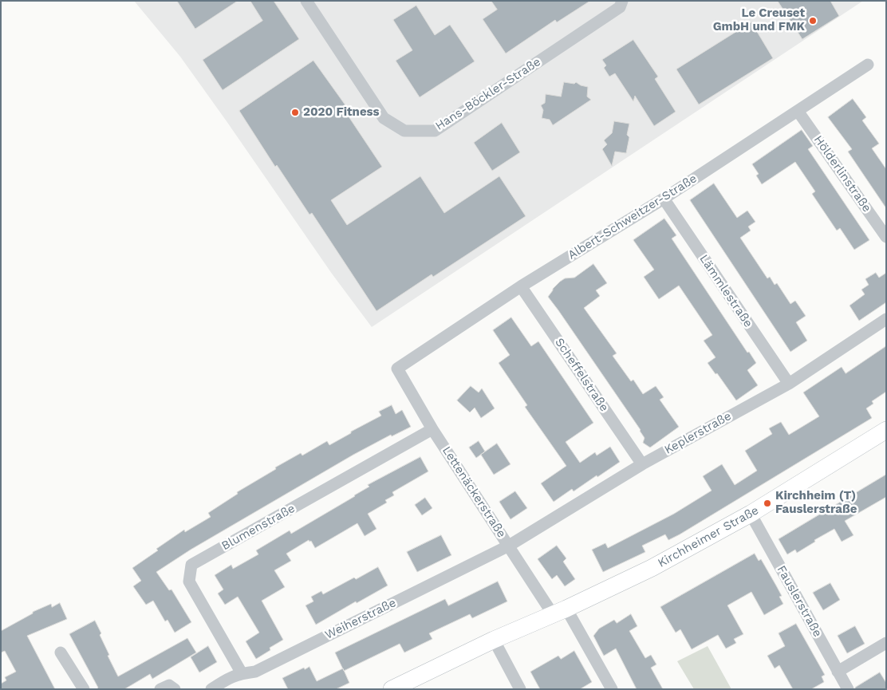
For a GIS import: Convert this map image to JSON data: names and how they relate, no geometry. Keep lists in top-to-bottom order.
{
  "streets": {
    "main road": ["Kirchheimer Straße"],
    "street": [
      "Hans-Böckler-Straße",
      "Hölderlinstraße",
      "Albert-Schweitzer-Straße",
      "Lämmlestraße",
      "Scheffelstraße",
      "Keplerstraße",
      "Lettenäckerstraße",
      "Blumenstraße",
      "Fauslerstraße",
      "Weiherstraße"
    ]
  },
  "crossings": [
    ["Hölderlinstraße", "Albert-Schweitzer-Straße"],
    ["Albert-Schweitzer-Straße", "Lämmlestraße"],
    ["Albert-Schweitzer-Straße", "Scheffelstraße"],
    ["Albert-Schweitzer-Straße", "Lettenäckerstraße"],
    ["Lämmlestraße", "Keplerstraße"],
    ["Scheffelstraße", "Keplerstraße"],
    ["Keplerstraße", "Lettenäckerstraße"],
    ["Keplerstraße", "Weiherstraße"],
    ["Lettenäckerstraße", "Blumenstraße"],
    ["Lettenäckerstraße", "Kirchheimer Straße"],
    ["Lettenäckerstraße", "Weiherstraße"],
    ["Blumenstraße", "Weiherstraße"],
    ["Kirchheimer Straße", "Fauslerstraße"]
  ],
  "places": ["Le Creuset GmbH und FMK", "2020 Fitness", "Kirchheim (T) Fauslerstraße"]
}
